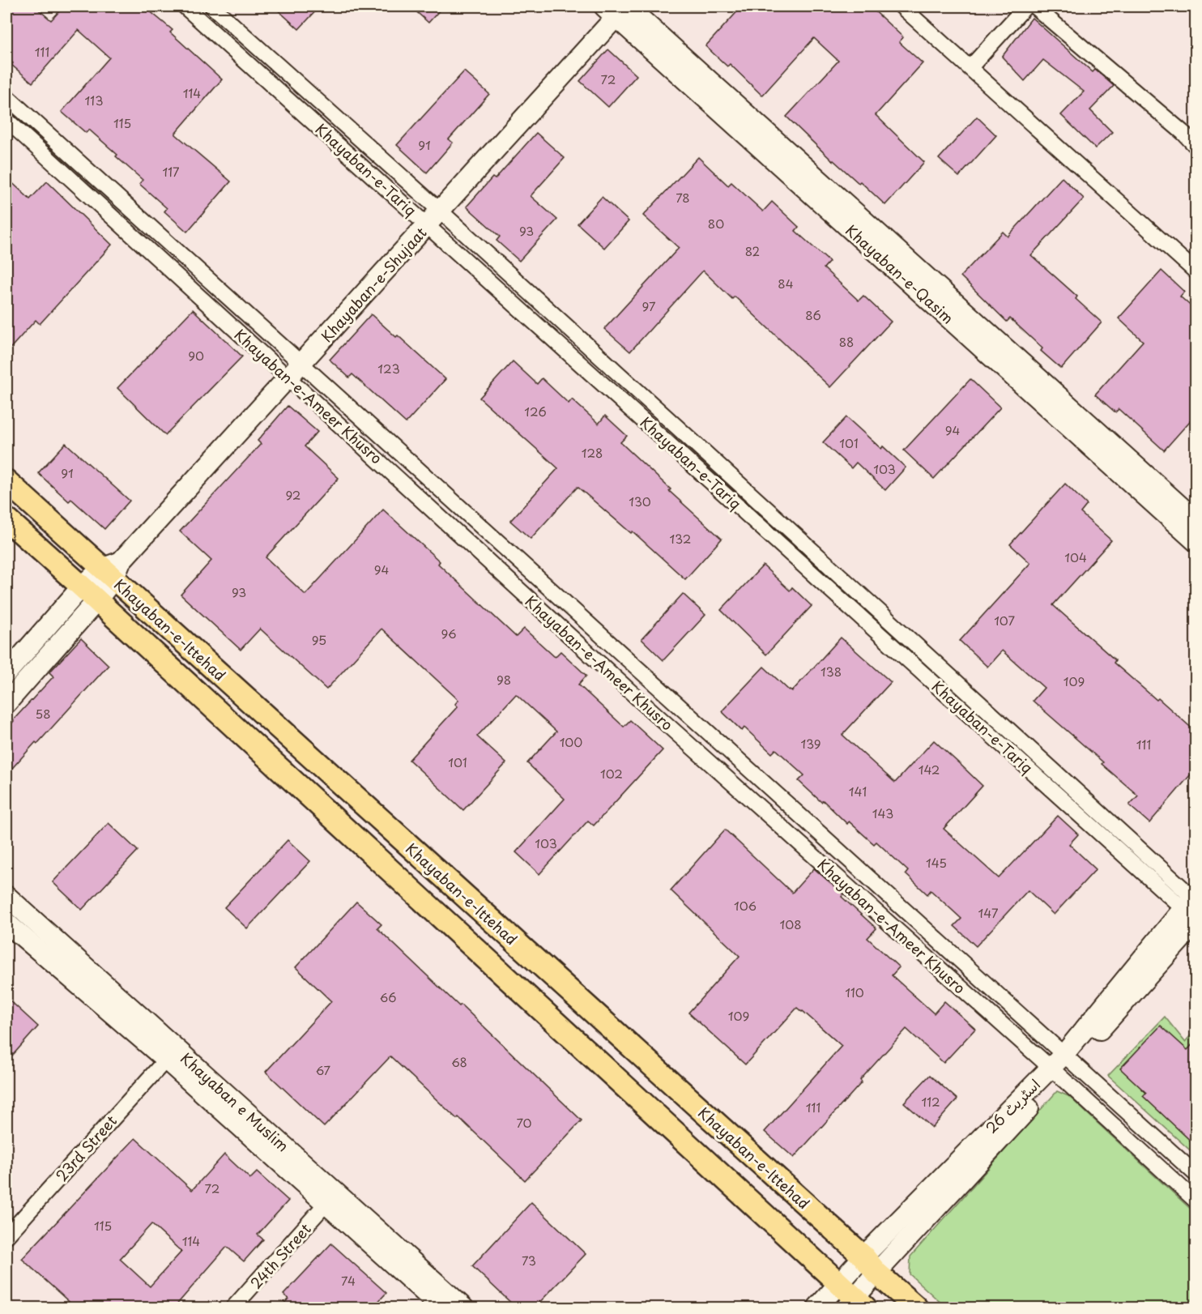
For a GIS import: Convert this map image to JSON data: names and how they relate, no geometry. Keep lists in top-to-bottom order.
{
  "streets": {
    "main road": ["Khayaban-e-Ittehad"],
    "street": [
      "Khayaban-e-Tariq",
      "Khayaban-e-Qasim",
      "Khayaban-e-Shujaat",
      "Khayaban-e-Ameer Khusro",
      "Khayaban e Muslim",
      "اسٹریٹ 26",
      "23rd Street",
      "24th Street"
    ]
  },
  "crossings": [
    ["Khayaban-e-Tariq", "Khayaban-e-Shujaat"],
    ["Khayaban-e-Tariq", "اسٹریٹ 26"],
    ["Khayaban-e-Qasim", "Khayaban-e-Shujaat"],
    ["Khayaban-e-Shujaat", "Khayaban-e-Ameer Khusro"],
    ["Khayaban-e-Shujaat", "Khayaban-e-Ittehad"],
    ["Khayaban-e-Ameer Khusro", "اسٹریٹ 26"],
    ["Khayaban-e-Ittehad", "اسٹریٹ 26"],
    ["Khayaban e Muslim", "23rd Street"],
    ["Khayaban e Muslim", "24th Street"]
  ],
  "house_numbers": [
    "111",
    "72",
    "114",
    "113",
    "115",
    "91",
    "117",
    "78",
    "80",
    "93",
    "82",
    "84",
    "97",
    "86",
    "88",
    "90",
    "123",
    "126",
    "94",
    "101",
    "128",
    "103",
    "91",
    "92",
    "130",
    "132",
    "104",
    "94",
    "93",
    "107",
    "96",
    "95",
    "138",
    "98",
    "109",
    "58",
    "100",
    "139",
    "111",
    "101",
    "142",
    "102",
    "141",
    "143",
    "103",
    "145",
    "106",
    "147",
    "108",
    "110",
    "66",
    "109",
    "68",
    "67",
    "112",
    "111",
    "70",
    "72",
    "115",
    "114",
    "73",
    "74"
  ]
}
